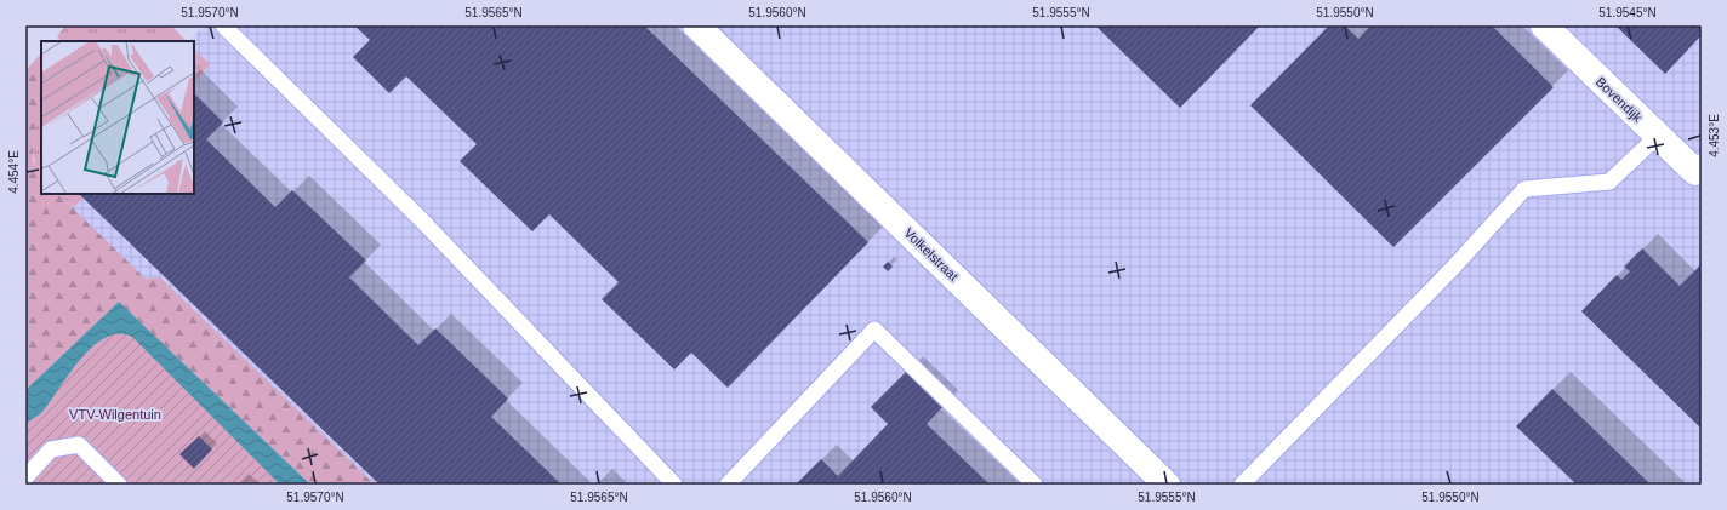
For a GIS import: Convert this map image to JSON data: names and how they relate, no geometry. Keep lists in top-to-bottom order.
{
  "streets": {
    "street": ["Bovendijk", "Volkelstraat"]
  },
  "parks": ["VTV-Wilgentuin"],
  "coordinates": [
    "51.9570°N",
    "51.9565°N",
    "51.9560°N",
    "51.9555°N",
    "51.9550°N",
    "51.9545°N",
    "4.453°E",
    "4.454°E"
  ]
}
